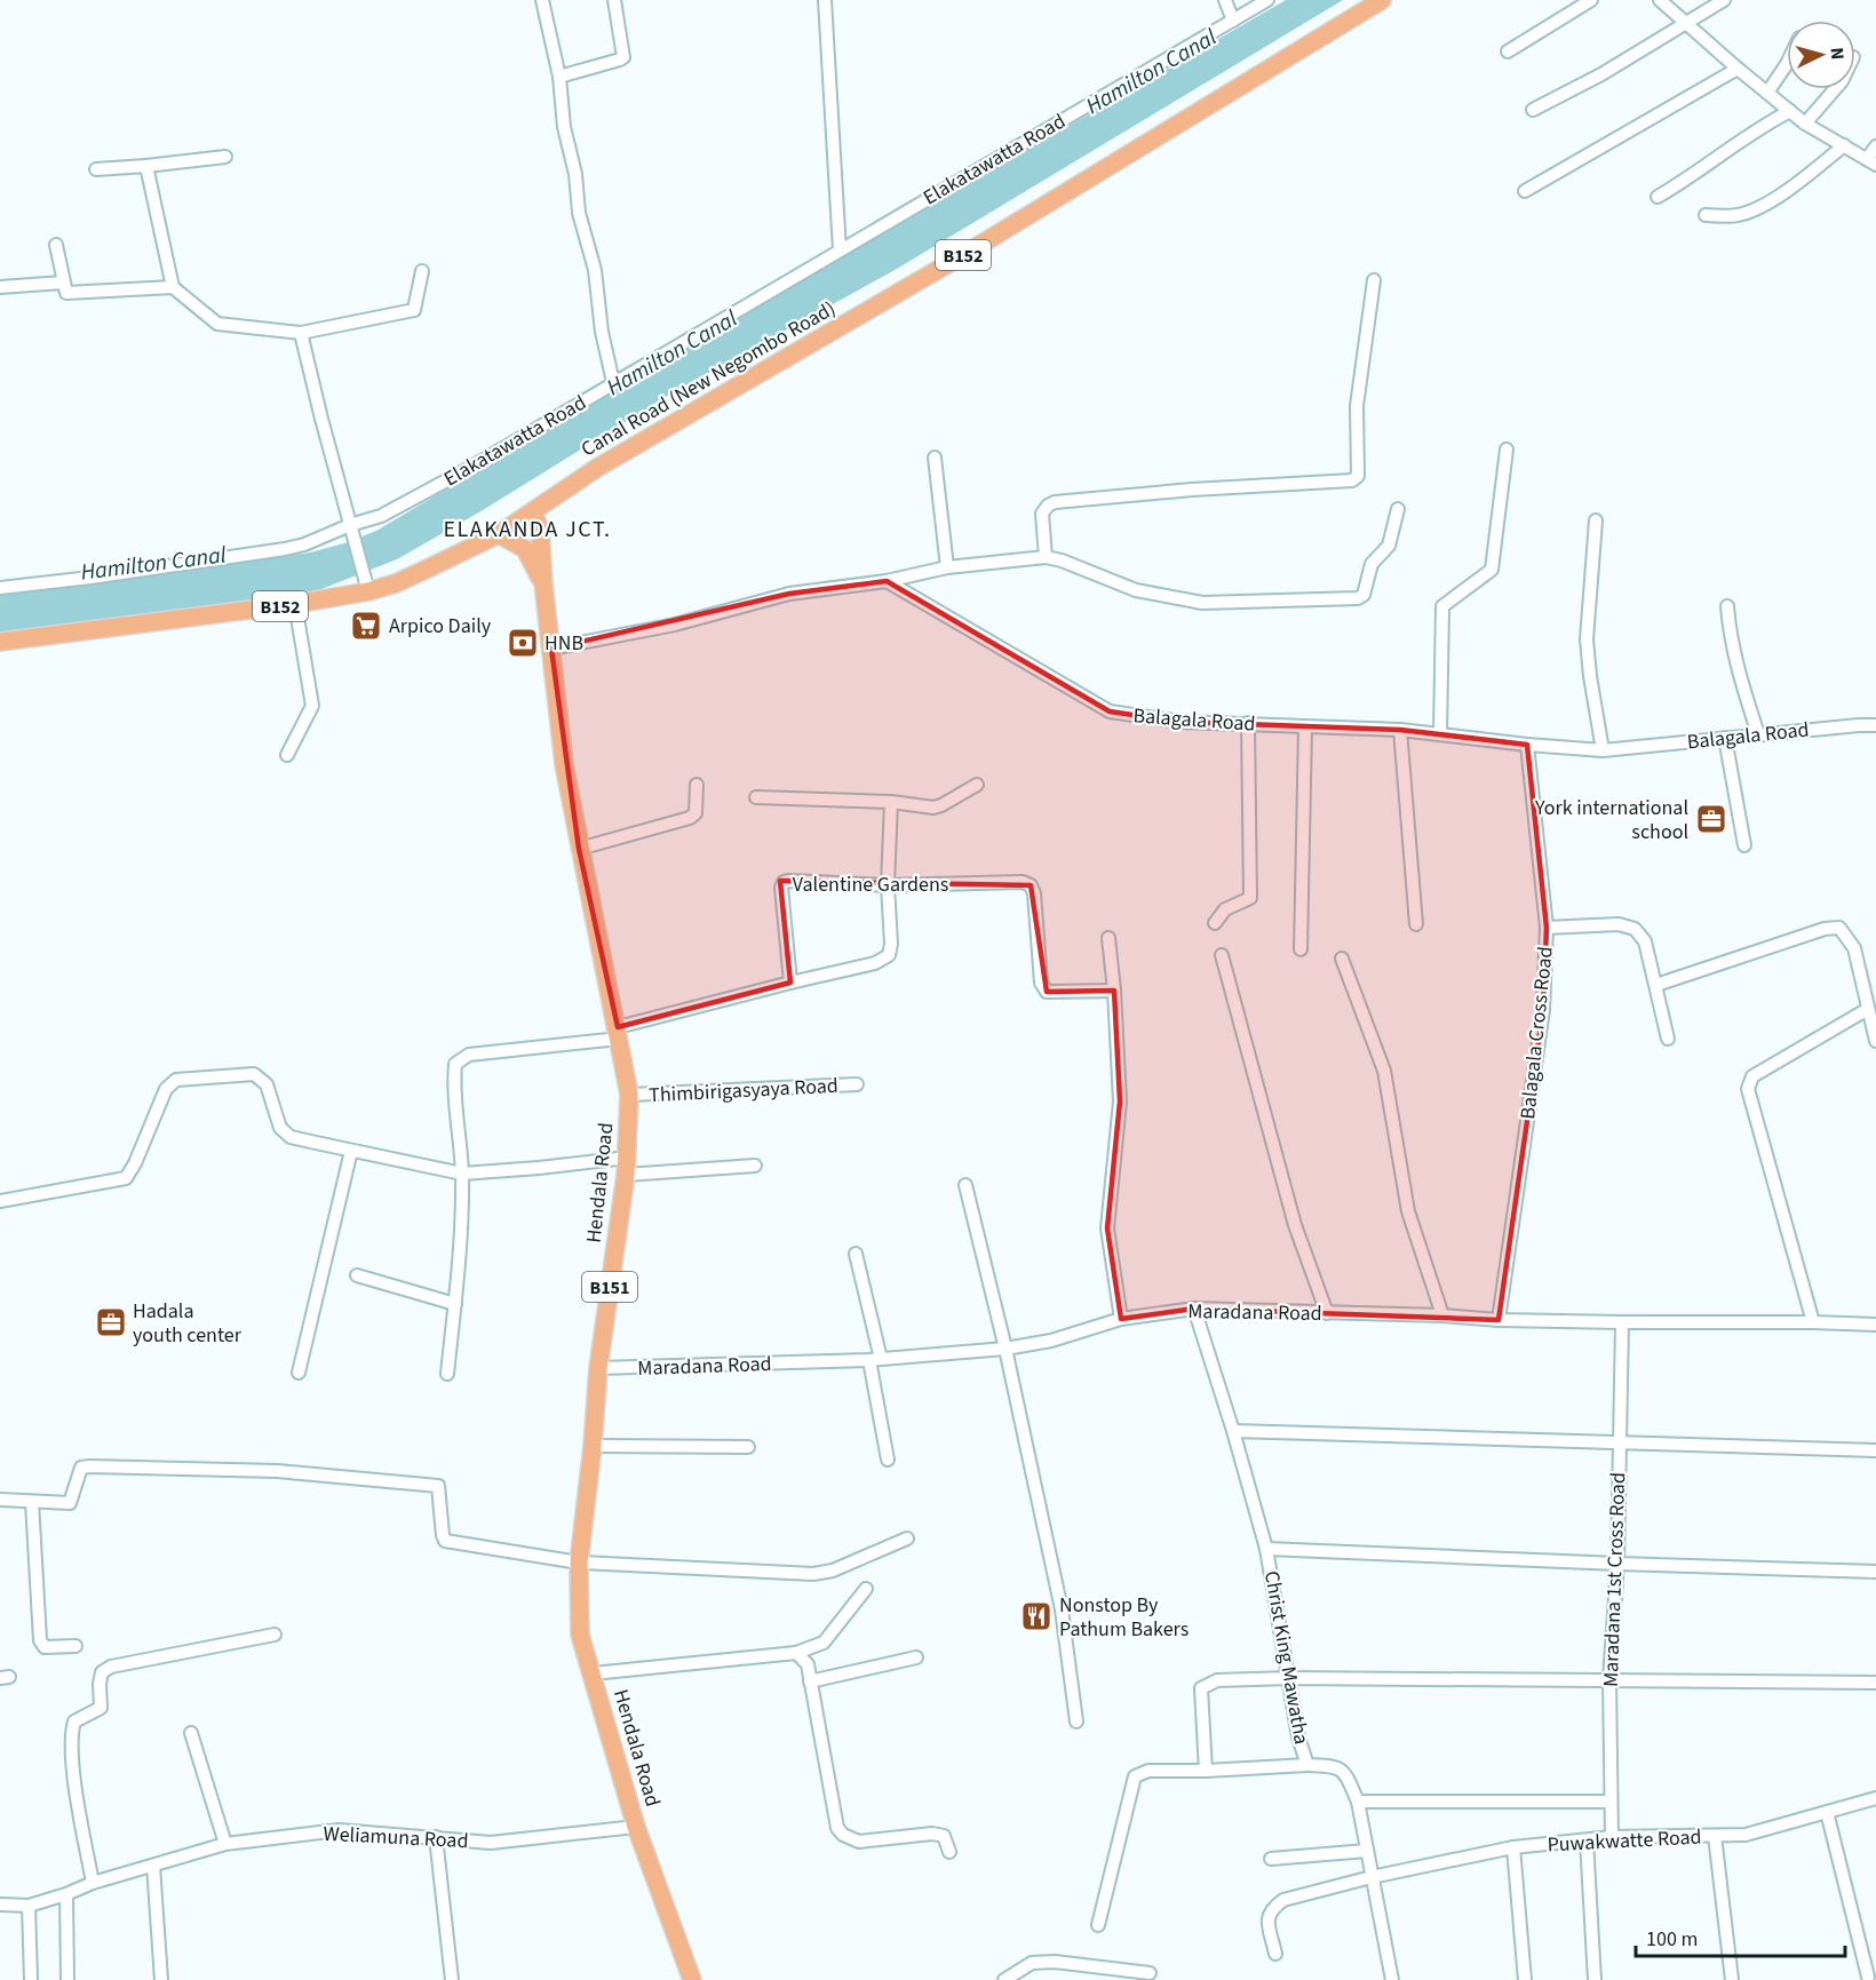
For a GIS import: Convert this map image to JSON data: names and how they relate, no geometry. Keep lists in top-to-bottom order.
{
  "streets": {
    "main road": [
      "B152",
      "Canal Road (New Negombo Road)",
      "Hendala Road",
      "B151"
    ],
    "street": [
      "Elakatawatta Road",
      "Balagala Road",
      "Valentine Gardens",
      "Balagala Cross Road",
      "Thimbirigasyaya Road",
      "Maradana Road",
      "Maradana 1st Cross Road",
      "Christ King Mawatha",
      "Weliamuna Road",
      "Puwakwatte Road"
    ]
  },
  "crossings": [
    ["Canal Road (New Negombo Road)", "Hendala Road"],
    ["Balagala Road", "Balagala Cross Road"],
    ["Balagala Cross Road", "Maradana Road"],
    ["Thimbirigasyaya Road", "Hendala Road"],
    ["Hendala Road", "Maradana Road"],
    ["Hendala Road", "Weliamuna Road"],
    ["Maradana Road", "Maradana 1st Cross Road"],
    ["Maradana Road", "Christ King Mawatha"],
    ["Maradana 1st Cross Road", "Puwakwatte Road"],
    ["Christ King Mawatha", "Puwakwatte Road"]
  ],
  "districts": ["ELAKANDA JCT."],
  "water": ["Hamilton Canal"],
  "places": {
    "supermarket": ["Arpico Daily"],
    "bank": ["HNB"],
    "office": ["York international school", "Hadala youth center"],
    "restaurant": ["Nonstop By Pathum Bakers"]
  },
  "scale_bar": "100 m",
  "north": "right"
}
